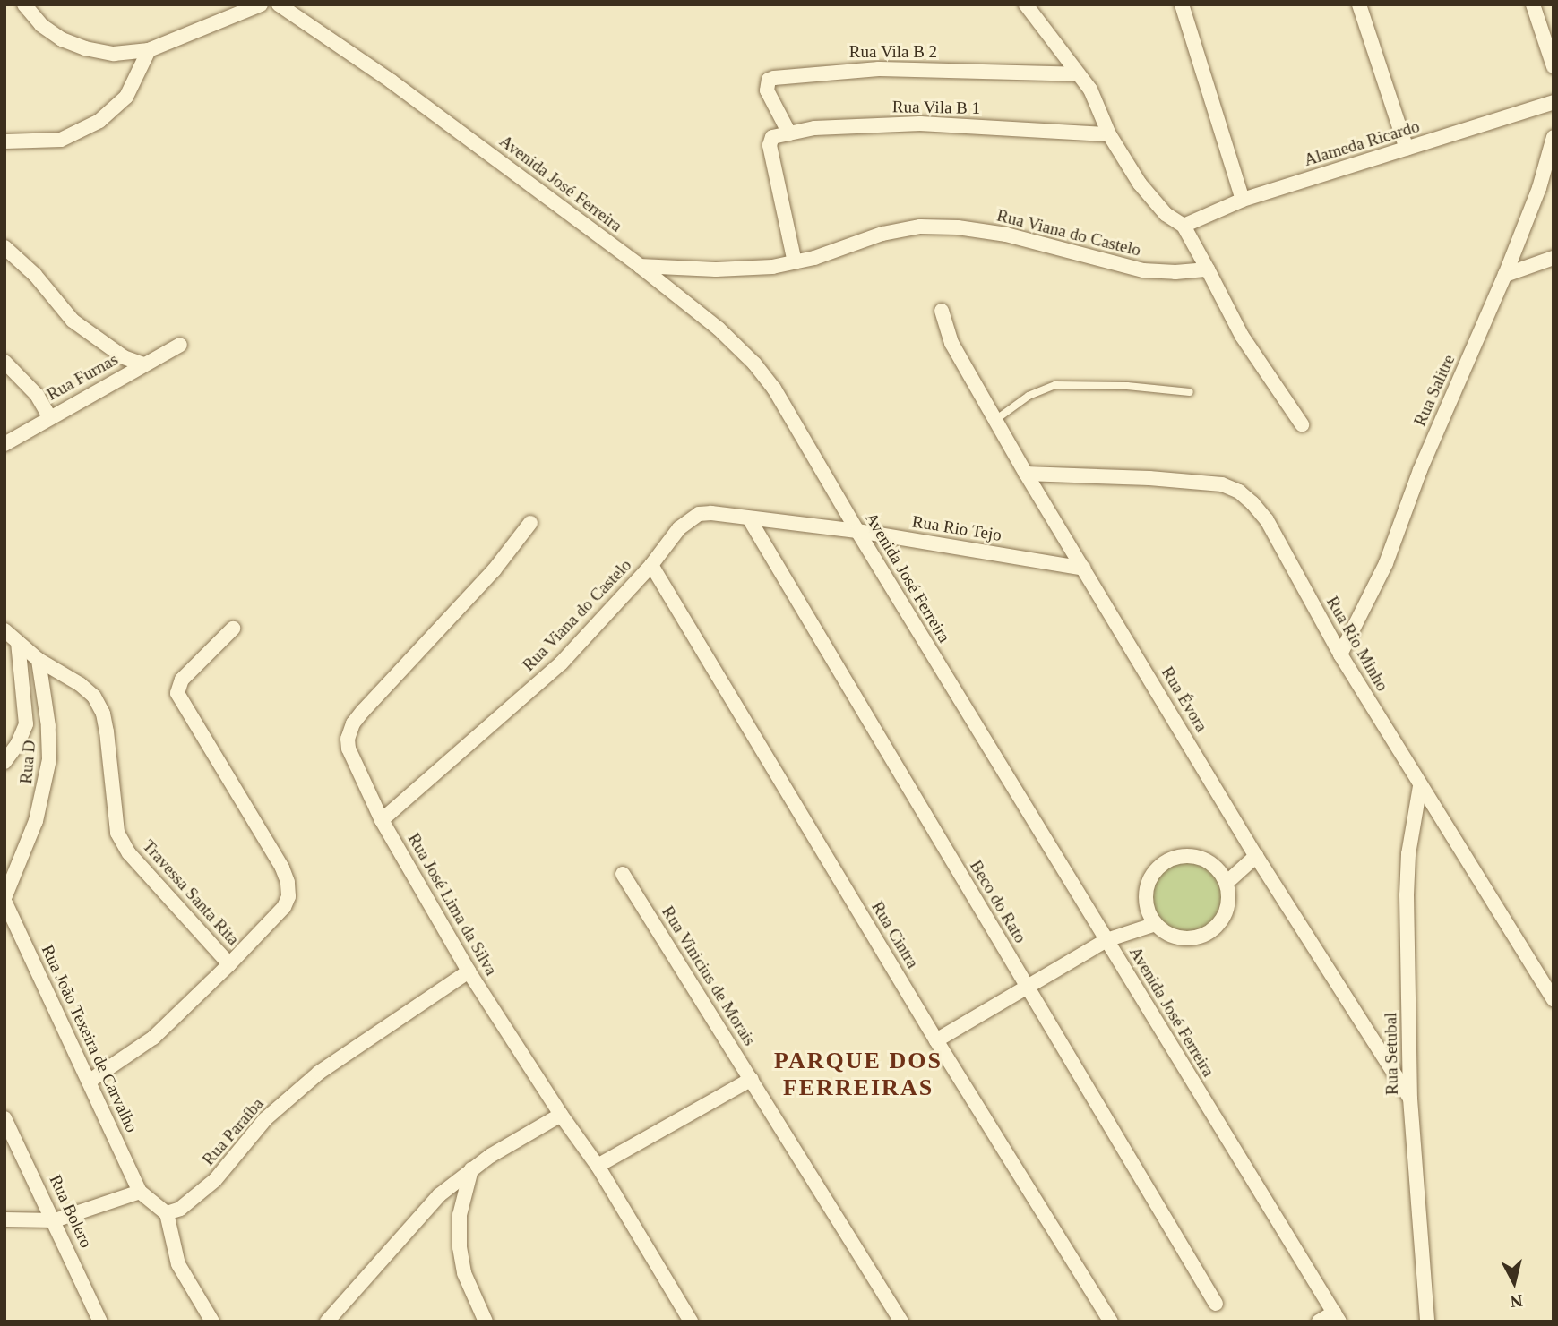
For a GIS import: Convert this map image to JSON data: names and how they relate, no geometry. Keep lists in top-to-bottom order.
{
  "streets": {
    "street": [
      "Rua Vila B 2",
      "Rua Vila B 1",
      "Alameda Ricardo",
      "Avenida José Ferreira",
      "Rua Viana do Castelo",
      "Rua Furnas",
      "Rua Salitre",
      "Rua Rio Tejo",
      "Rua Rio Minho",
      "Rua Évora",
      "Rua D",
      "Travessa Santa Rita",
      "Beco do Rato",
      "Rua José Lima da Silva",
      "Rua Cintra",
      "Rua Vinicius de Morais",
      "Rua João Texeira de Carvalho",
      "Rua Setubal",
      "Rua Paraíba",
      "Rua Bolero"
    ]
  },
  "crossings": [
    ["Rua Vila B 2", "Rua Vila B 1"],
    ["Rua Vila B 1", "Rua Viana do Castelo"],
    ["Avenida José Ferreira", "Rua Viana do Castelo"],
    ["Avenida José Ferreira", "Rua Rio Tejo"],
    ["Rua Viana do Castelo", "Rua Rio Tejo"],
    ["Rua Viana do Castelo", "Beco do Rato"],
    ["Rua Viana do Castelo", "Rua José Lima da Silva"],
    ["Rua Viana do Castelo", "Rua Cintra"],
    ["Rua Salitre", "Rua Rio Minho"],
    ["Rua Rio Tejo", "Rua Évora"],
    ["Rua Rio Tejo", "Beco do Rato"],
    ["Rua Rio Minho", "Rua Évora"],
    ["Rua Rio Minho", "Rua Setubal"],
    ["Rua Évora", "Rua Setubal"],
    ["Rua D", "Travessa Santa Rita"],
    ["Rua D", "Rua João Texeira de Carvalho"],
    ["Travessa Santa Rita", "Rua João Texeira de Carvalho"],
    ["Rua José Lima da Silva", "Rua Paraíba"]
  ],
  "districts": ["PARQUE DOS FERREIRAS"],
  "north": "bottom"
}
